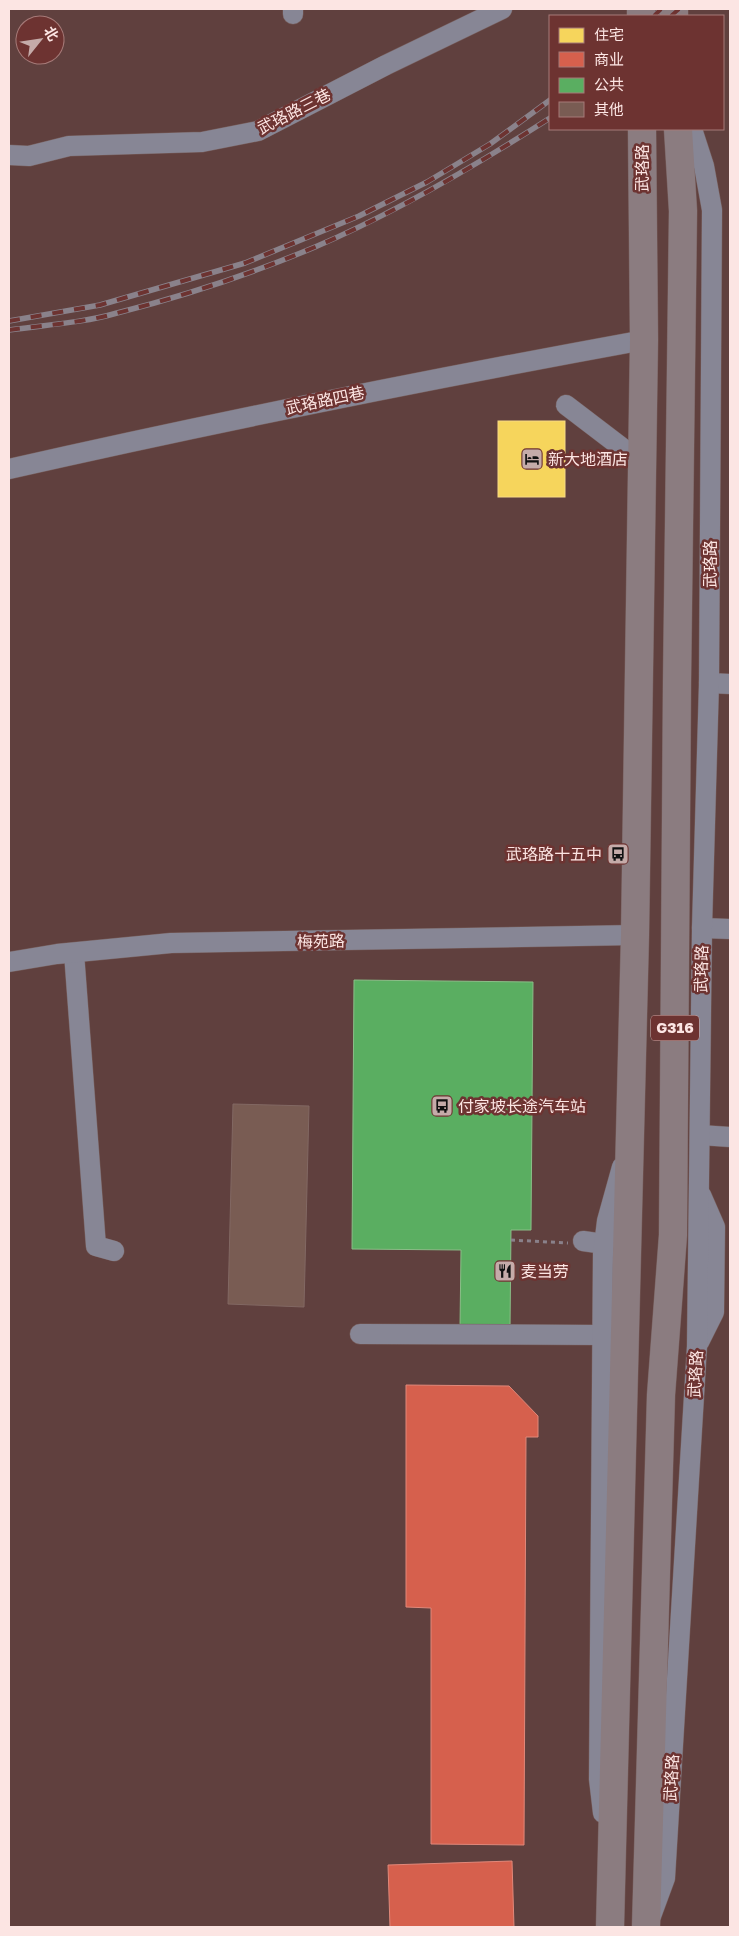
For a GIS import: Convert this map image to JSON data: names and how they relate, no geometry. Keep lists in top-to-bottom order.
{
  "streets": {
    "highway": ["武珞路", "G316"],
    "street": ["武珞路三巷", "武珞路四巷", "梅苑路"]
  },
  "crossings": [
    ["武珞路", "武珞路四巷"],
    ["武珞路", "梅苑路"]
  ],
  "places": {
    "hotel": ["新大地酒店"],
    "bus stop": ["武珞路十五中", "付家坡长途汽车站"],
    "restaurant": ["麦当劳"]
  },
  "legend": [
    "住宅",
    "商业",
    "公共",
    "其他"
  ],
  "north": "top right"
}
